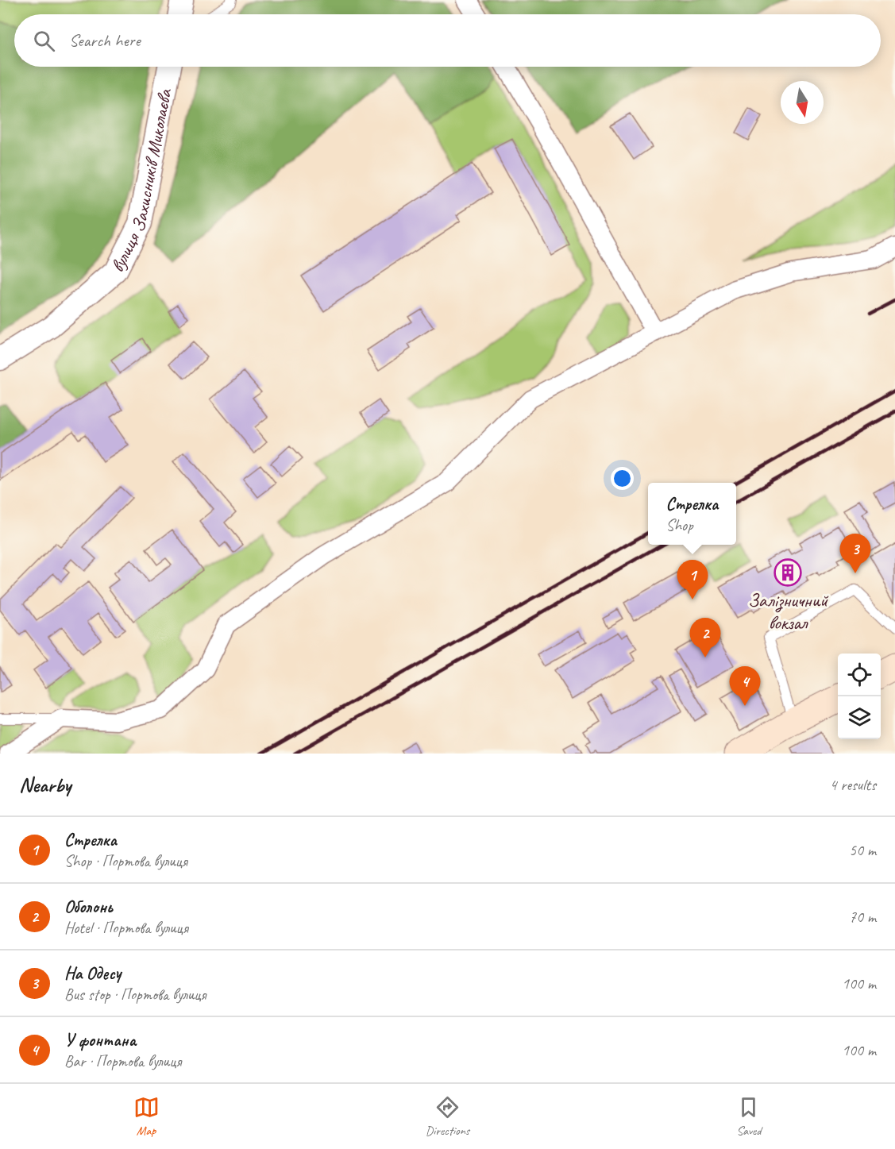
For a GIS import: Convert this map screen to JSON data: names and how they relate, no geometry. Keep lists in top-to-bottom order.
{
  "streets": {
    "street": ["вулиця Захисників Миколаєва"]
  },
  "places": {
    "building": ["Залізничний вокзал"]
  },
  "north": "bottom",
  "page": {
    "search": "Search here",
    "popup": ["Стрелка", "Shop"],
    "pins": [
      "3",
      "1",
      "2",
      "4"
    ],
    "heading": ["Nearby", "4 results"],
    "list": [
      {
        "mark": "1",
        "name": "Стрелка",
        "note": "Shop · Портова вулиця",
        "value": "50 m"
      },
      {
        "mark": "2",
        "name": "Оболонь",
        "note": "Hotel · Портова вулиця",
        "value": "70 m"
      },
      {
        "mark": "3",
        "name": "На Одесу",
        "note": "Bus stop · Портова вулиця",
        "value": "100 m"
      },
      {
        "mark": "4",
        "name": "У фонтана",
        "note": "Bar · Портова вулиця",
        "value": "100 m"
      }
    ],
    "nav": ["Map", "Directions", "Saved"]
  }
}
